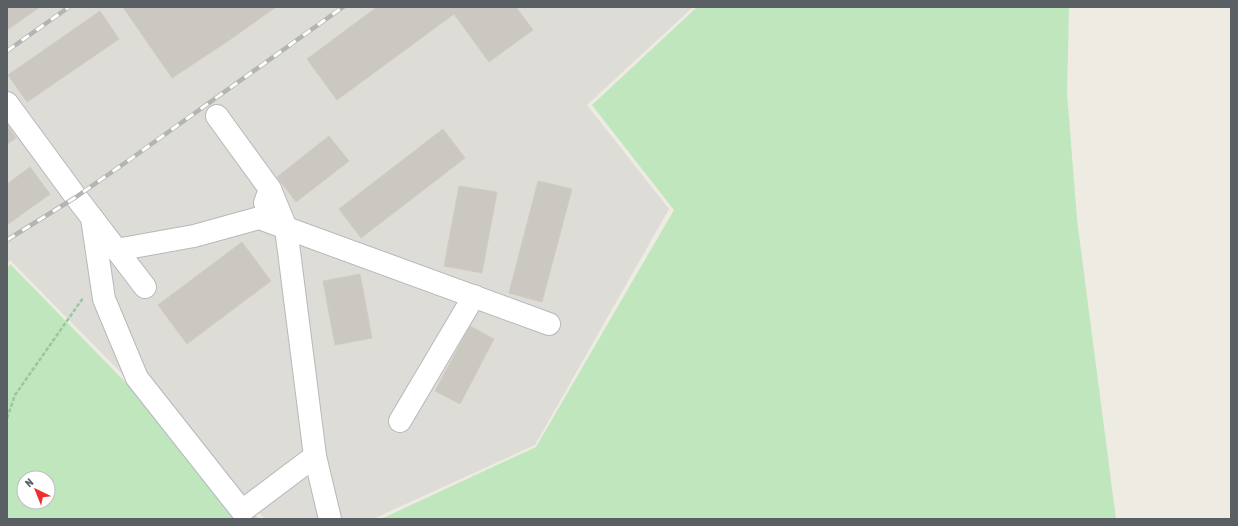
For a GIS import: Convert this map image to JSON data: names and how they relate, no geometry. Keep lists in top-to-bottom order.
{
  "north": "top left"
}
